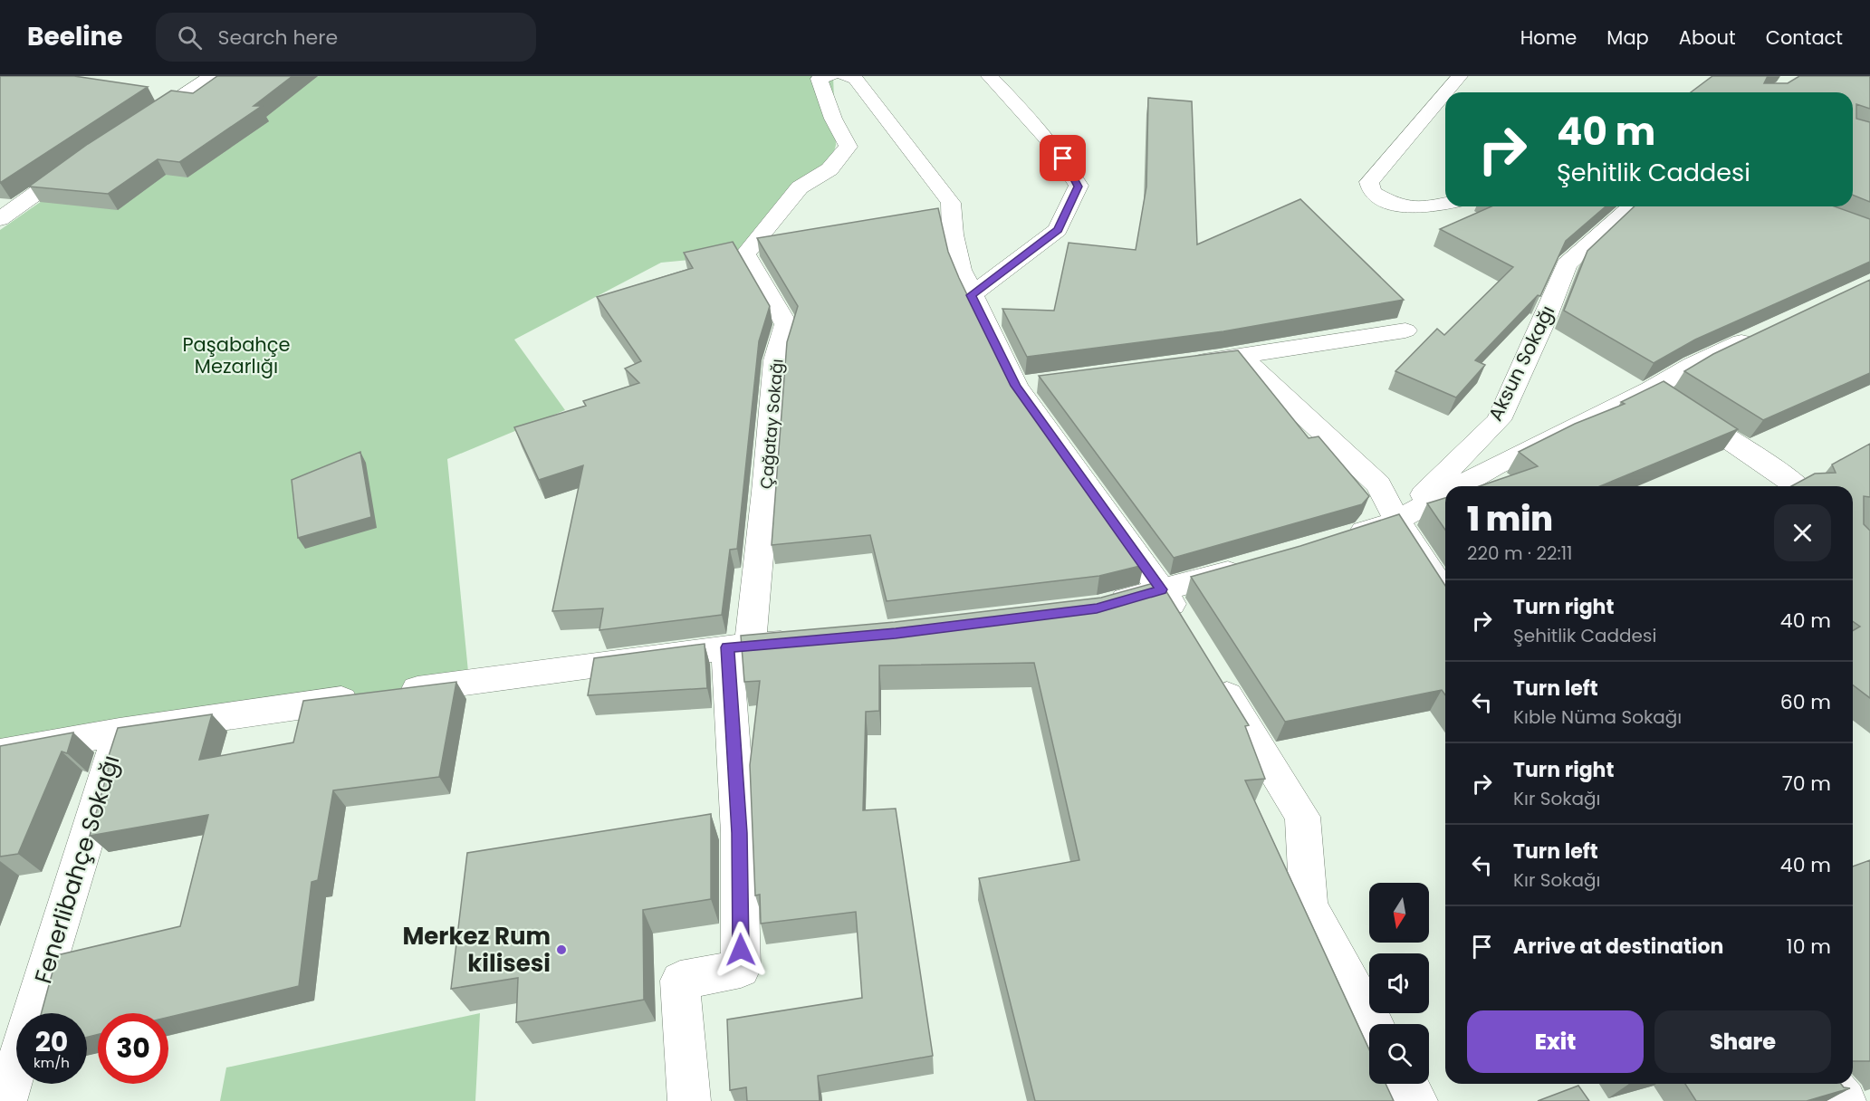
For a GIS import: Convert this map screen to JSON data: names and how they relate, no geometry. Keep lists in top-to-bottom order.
{
  "streets": {
    "street": ["Aksun Sokağı", "Çağatay Sokağı", "Fenerlibahçe Sokağı"]
  },
  "parks": ["Paşabahçe Mezarlığı"],
  "places": ["Merkez Rum kilisesi"],
  "north": "bottom",
  "page": {
    "header": "Beeline",
    "search": "Search here",
    "nav": [
      "Home",
      "Map",
      "About",
      "Contact"
    ],
    "turn": ["40 m", "Şehitlik Caddesi"],
    "heading": ["1 min", "220 m · 22:11"],
    "list": [
      {
        "name": "Turn right",
        "note": "Şehitlik Caddesi",
        "value": "40 m"
      },
      {
        "name": "Turn left",
        "note": "Kıble Nüma Sokağı",
        "value": "60 m"
      },
      {
        "name": "Turn right",
        "note": "Kır Sokağı",
        "value": "70 m"
      },
      {
        "name": "Turn left",
        "note": "Kır Sokağı",
        "value": "40 m"
      },
      {
        "name": "Arrive at destination",
        "value": "10 m"
      }
    ],
    "buttons": ["Exit", "Share"],
    "speed": "20 km/h",
    "limit": "30"
  }
}
